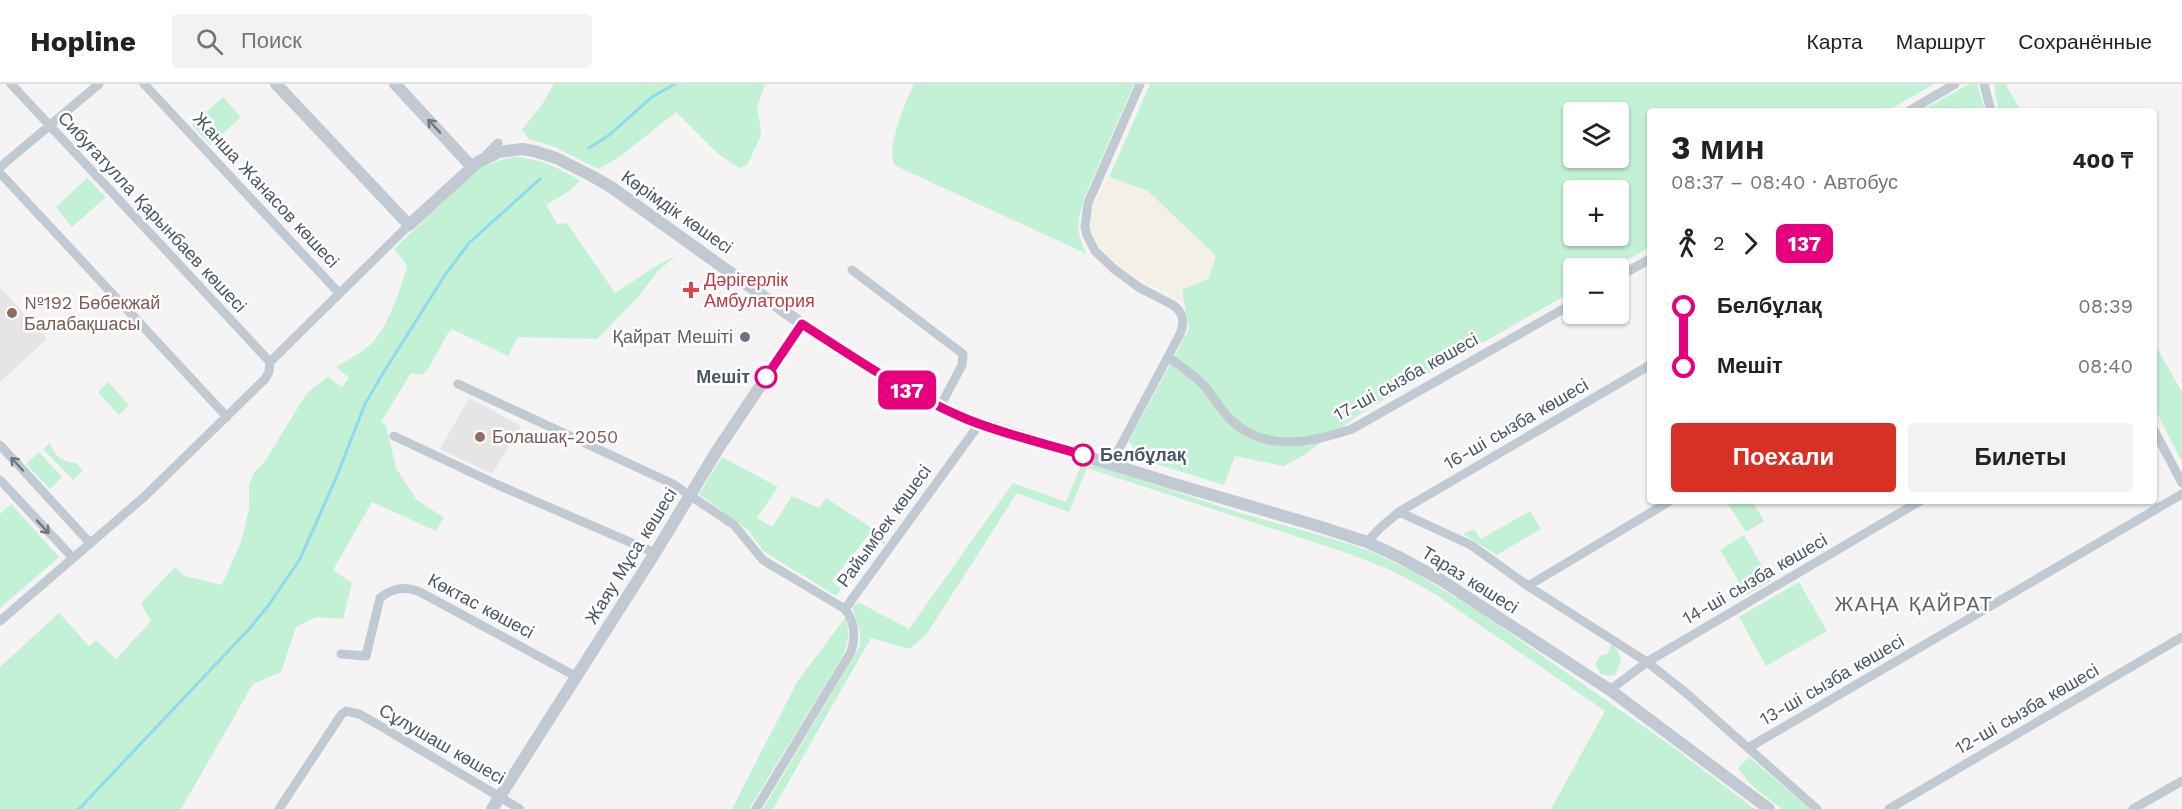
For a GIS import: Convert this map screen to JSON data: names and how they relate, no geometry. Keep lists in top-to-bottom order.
{
  "streets": {
    "street": [
      "Жанша Жанасов көшесі",
      "Сибуғатулла Қарынбаев көшесі",
      "Көрімдік көшесі",
      "17-ші сызба көшесі",
      "16-ші сызба көшесі",
      "Райымбек көшесі",
      "Жаяу Мұса көшесі",
      "14-ші сызба көшесі",
      "Тараз көшесі",
      "Көктас көшесі",
      "13-ші сызба көшесі",
      "12-ші сызба көшесі",
      "Сұлушаш көшесі"
    ]
  },
  "crossings": [
    ["Көрімдік көшесі", "Райымбек көшесі"],
    ["Көрімдік көшесі", "Жаяу Мұса көшесі"],
    ["Көрімдік көшесі", "Тараз көшесі"],
    ["16-ші сызба көшесі", "Тараз көшесі"],
    ["Жаяу Мұса көшесі", "Көктас көшесі"],
    ["Жаяу Мұса көшесі", "Сұлушаш көшесі"],
    ["14-ші сызба көшесі", "Тараз көшесі"]
  ],
  "districts": ["ЖАҢА ҚАЙРАТ"],
  "places": {
    "health": ["Дәрігерлік Амбулатория"],
    "other": [
      "№192 Бөбекжай Балабақшасы",
      "Қайрат Мешіті",
      "Мешіт",
      "Болашақ-2050",
      "Белбұлақ"
    ]
  },
  "lines": ["bus line 137"],
  "page": {
    "header": "Hopline",
    "search": "Поиск",
    "nav": ["Карта", "Маршрут", "Сохранённые"],
    "on_map": "137",
    "map_buttons": ["+", "−"],
    "heading": ["3 мин", "08:37 – 08:40 · Автобус", "400 ₸"],
    "legs": ["2", "137"],
    "list": [
      {
        "name": "Белбұлақ",
        "value": "08:39"
      },
      {
        "name": "Мешіт",
        "value": "08:40"
      }
    ],
    "buttons": ["Поехали", "Билеты"]
  }
}
